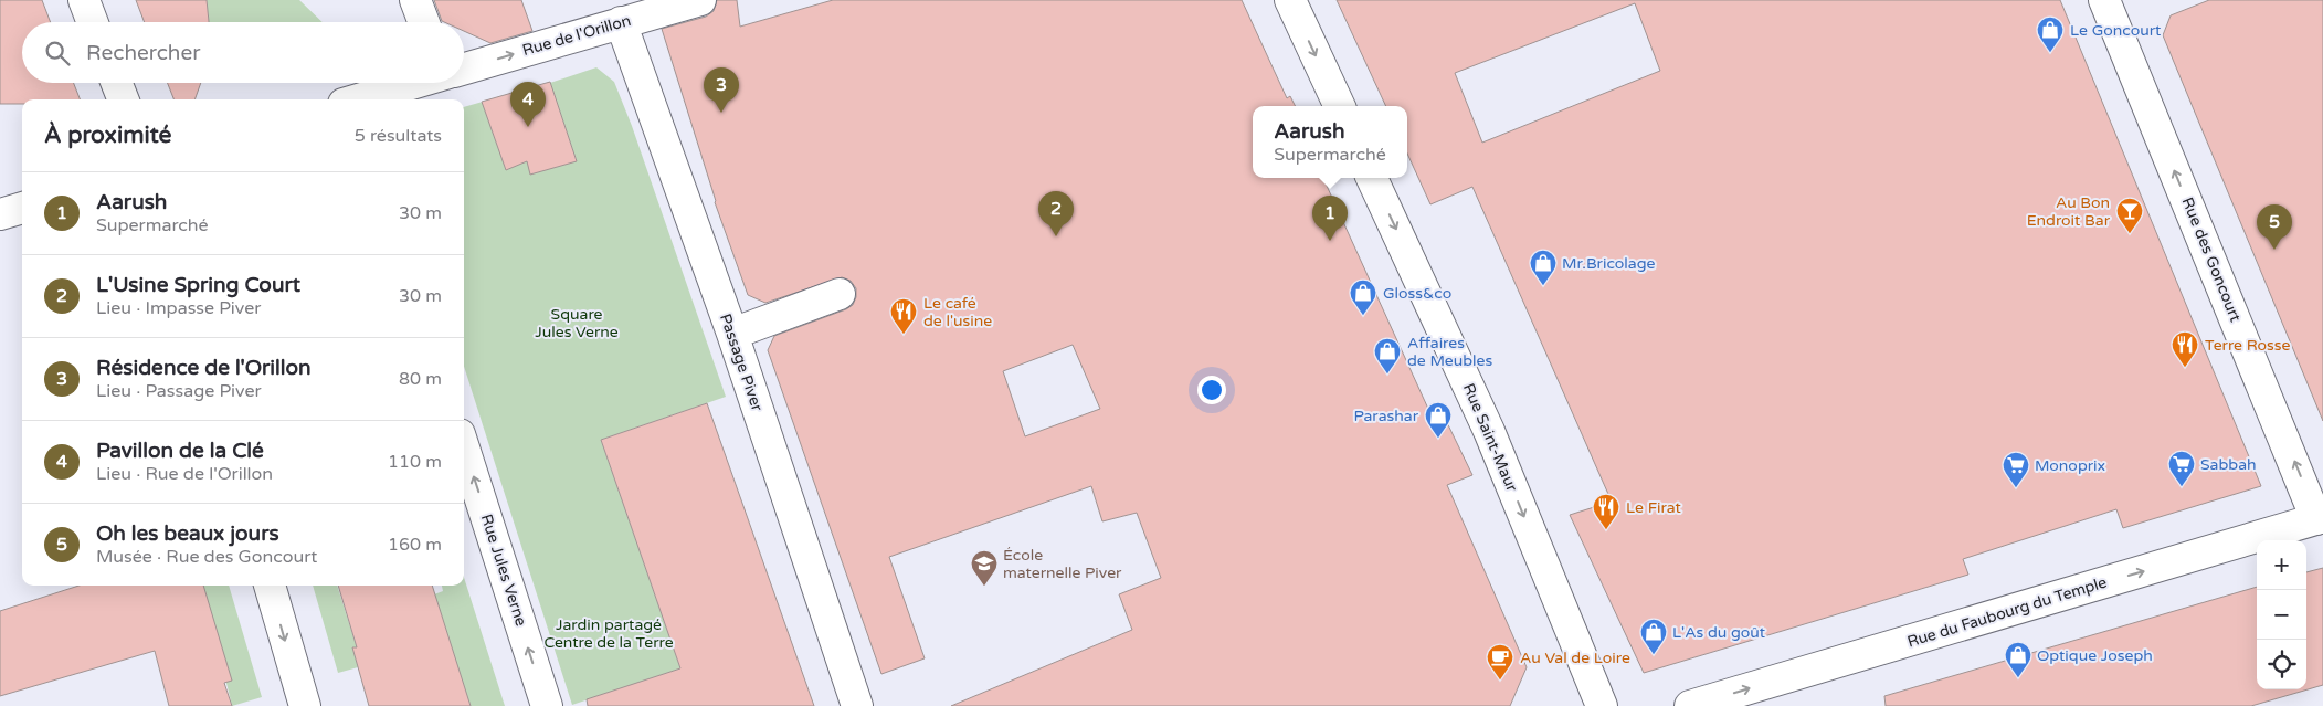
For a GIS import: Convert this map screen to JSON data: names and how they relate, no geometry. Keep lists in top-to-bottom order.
{
  "streets": {
    "street": [
      "Rue de l'Orillon",
      "Rue des Goncourt",
      "Passage Piver",
      "Rue Saint-Maur",
      "Rue Jules Verne",
      "Rue du Faubourg du Temple"
    ]
  },
  "crossings": [
    ["Rue de l'Orillon", "Passage Piver"],
    ["Rue des Goncourt", "Rue du Faubourg du Temple"]
  ],
  "one_way": [
    "Rue de l'Orillon",
    "Rue des Goncourt",
    "Rue Saint-Maur",
    "Rue du Faubourg du Temple"
  ],
  "parks": ["Square Jules Verne", "Jardin partagé Centre de la Terre"],
  "places": {
    "shop": [
      "Le Goncourt",
      "Mr.Bricolage",
      "Gloss&co",
      "Affaires de Meubles",
      "Parashar",
      "L'As du goût",
      "Optique Joseph"
    ],
    "bar": ["Au Bon Endroit Bar"],
    "restaurant": ["Le café de l'usine", "Terre Rosse", "Le Firat"],
    "supermarket": ["Sabbah", "Monoprix"],
    "school or university": ["École maternelle Piver"],
    "cafe": ["Au Val de Loire"]
  },
  "page": {
    "search": "Rechercher",
    "pins": [
      "3",
      "4",
      "2",
      "1",
      "5"
    ],
    "heading": ["À proximité", "5 résultats"],
    "popup": ["Aarush", "Supermarché"],
    "list": [
      {
        "mark": "1",
        "name": "Aarush",
        "note": "Supermarché",
        "value": "30 m"
      },
      {
        "mark": "2",
        "name": "L'Usine Spring Court",
        "note": "Lieu · Impasse Piver",
        "value": "30 m"
      },
      {
        "mark": "3",
        "name": "Résidence de l'Orillon",
        "note": "Lieu · Passage Piver",
        "value": "80 m"
      },
      {
        "mark": "4",
        "name": "Pavillon de la Clé",
        "note": "Lieu · Rue de l'Orillon",
        "value": "110 m"
      },
      {
        "mark": "5",
        "name": "Oh les beaux jours",
        "note": "Musée · Rue des Goncourt",
        "value": "160 m"
      }
    ],
    "map_buttons": ["+", "−"]
  }
}
